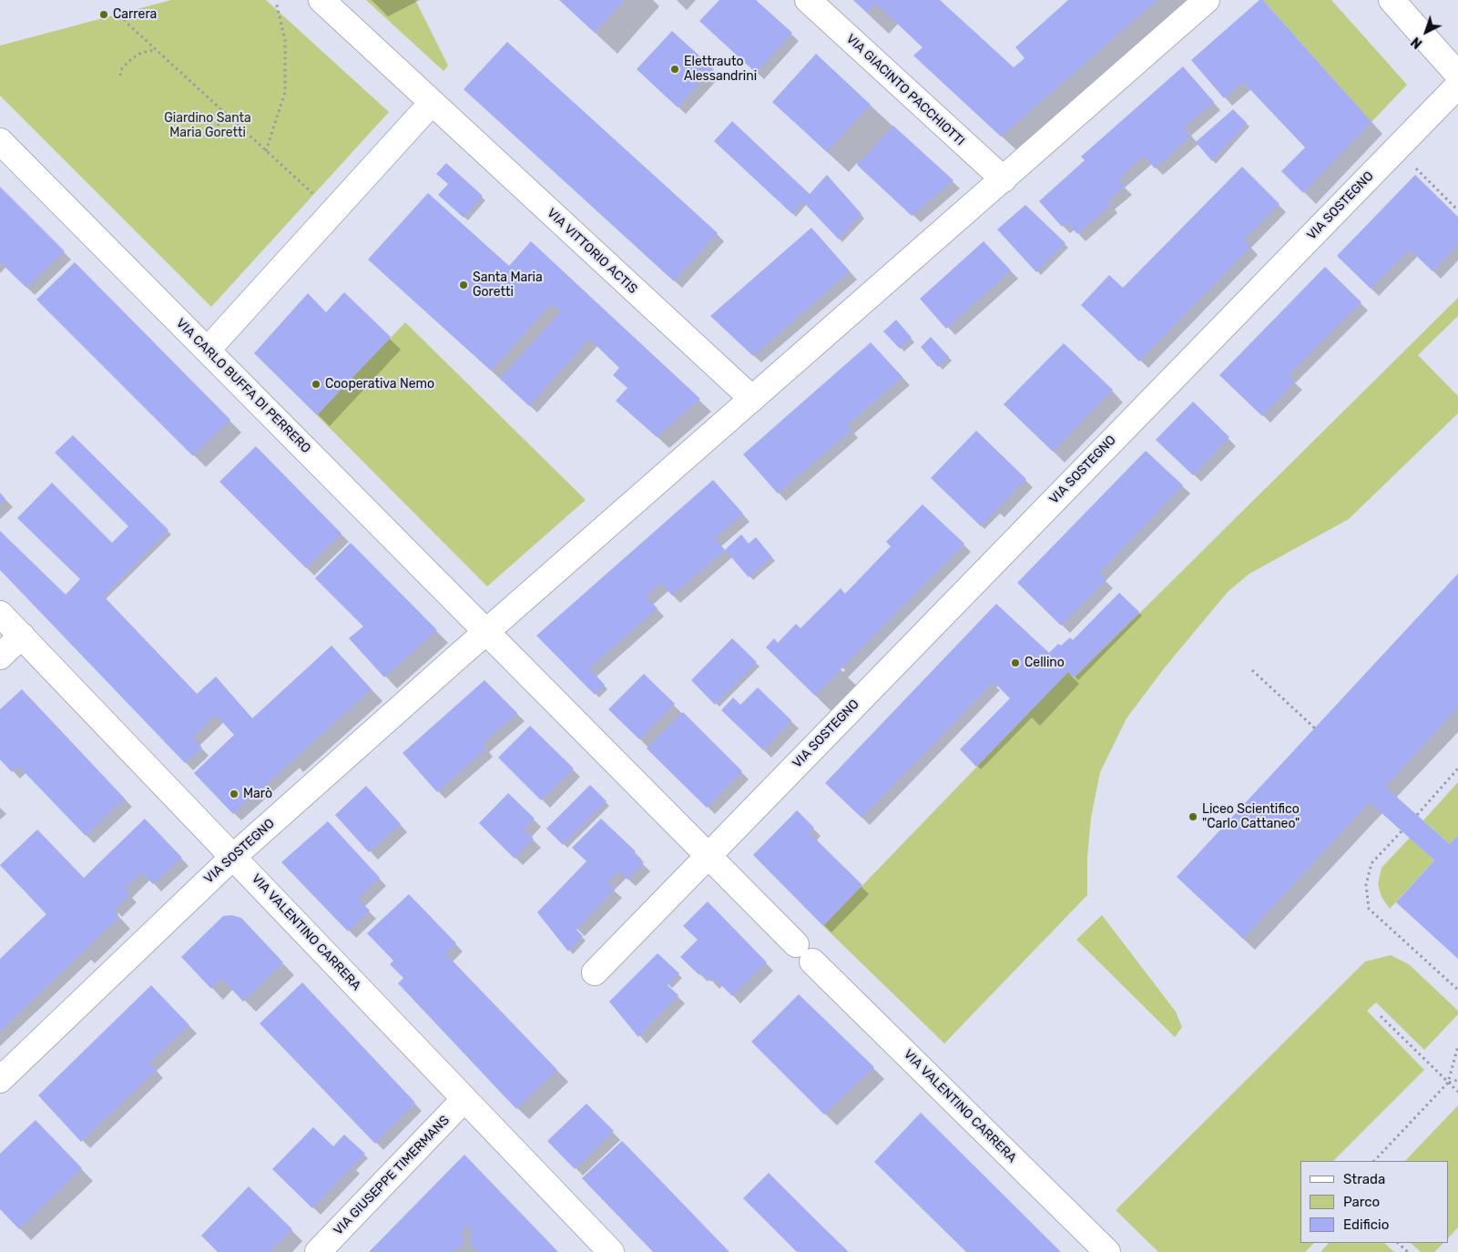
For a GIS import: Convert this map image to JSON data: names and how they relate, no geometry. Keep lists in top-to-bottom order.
{
  "streets": {
    "street": [
      "VIA GIACINTO PACCHIOTTI",
      "VIA SOSTEGNO",
      "VIA VITTORIO ACTIS",
      "VIA CARLO BUFFA DI PERRERO",
      "VIA VALENTINO CARRERA",
      "VIA GIUSEPPE TIMERMANS"
    ]
  },
  "crossings": [
    ["VIA GIACINTO PACCHIOTTI", "VIA SOSTEGNO"],
    ["VIA SOSTEGNO", "VIA VITTORIO ACTIS"],
    ["VIA SOSTEGNO", "VIA CARLO BUFFA DI PERRERO"],
    ["VIA SOSTEGNO", "VIA VALENTINO CARRERA"],
    ["VIA VALENTINO CARRERA", "VIA GIUSEPPE TIMERMANS"]
  ],
  "parks": ["Giardino Santa Maria Goretti"],
  "places": [
    "Carrera",
    "Elettrauto Alessandrini",
    "Santa Maria Goretti",
    "Cooperativa Nemo",
    "Cellino",
    "Marò",
    "Liceo Scientifico \"Carlo Cattaneo\""
  ],
  "legend": ["Strada", "Parco", "Edificio"],
  "north": "bottom left"
}
